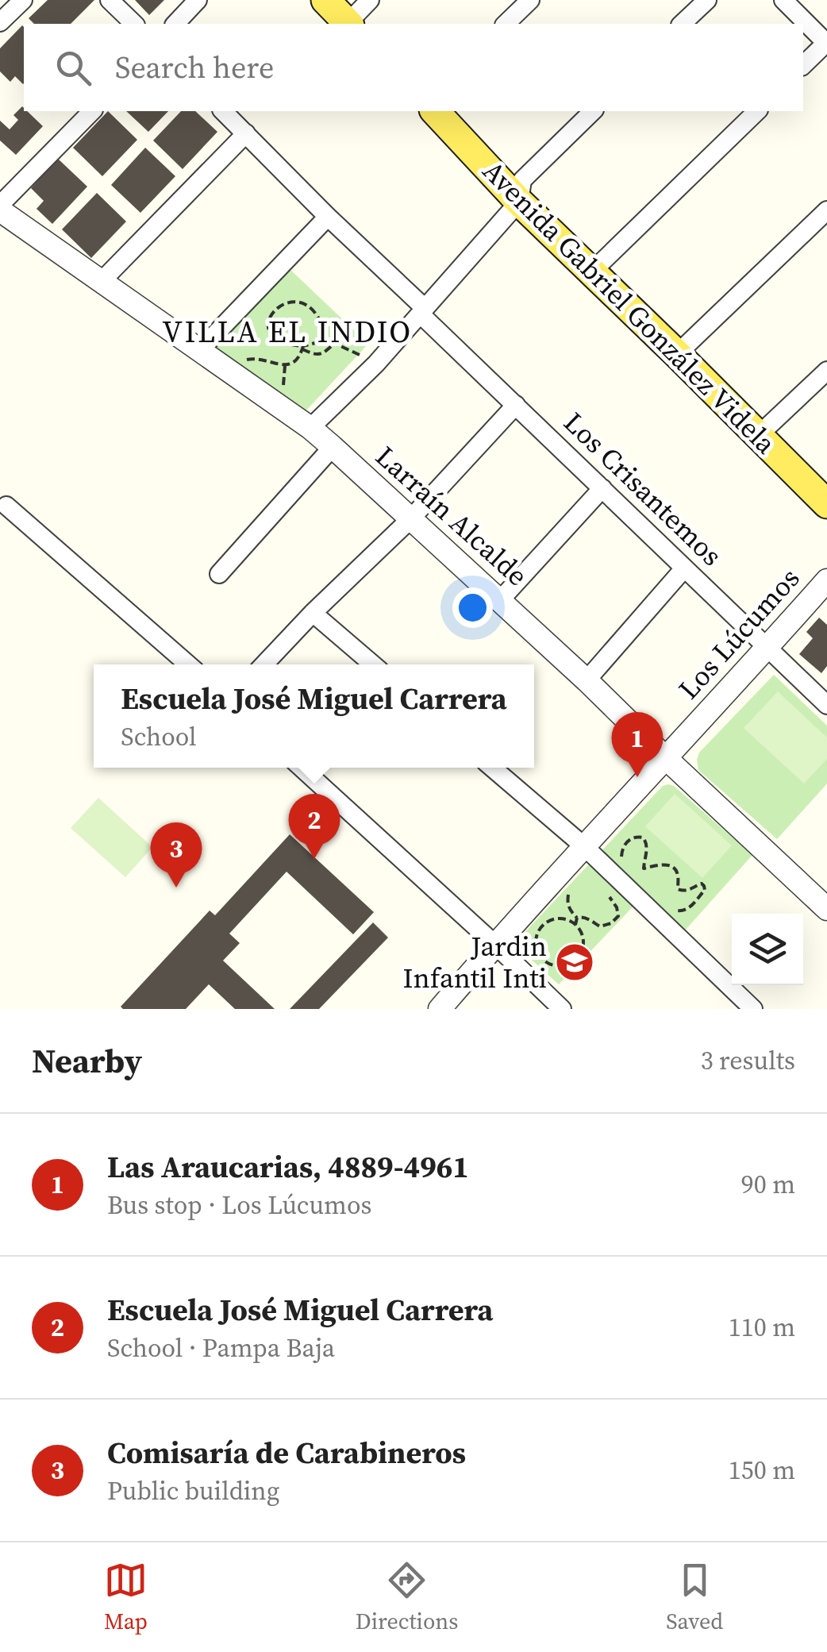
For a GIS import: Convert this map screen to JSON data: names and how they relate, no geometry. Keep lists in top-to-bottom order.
{
  "streets": {
    "main road": ["Avenida Gabriel González Videla"],
    "street": ["Los Crisantemos", "Larraín Alcalde", "Los Lúcumos"]
  },
  "crossings": [
    ["Los Crisantemos", "Los Lúcumos"],
    ["Larraín Alcalde", "Los Lúcumos"]
  ],
  "districts": ["VILLA EL INDIO"],
  "places": {
    "school or university": ["Jardin Infantil Inti"]
  },
  "page": {
    "search": "Search here",
    "popup": ["Escuela José Miguel Carrera", "School"],
    "pins": ["1", "2", "3"],
    "heading": ["Nearby", "3 results"],
    "list": [
      {
        "mark": "1",
        "name": "Las Araucarias, 4889-4961",
        "note": "Bus stop · Los Lúcumos",
        "value": "90 m"
      },
      {
        "mark": "2",
        "name": "Escuela José Miguel Carrera",
        "note": "School · Pampa Baja",
        "value": "110 m"
      },
      {
        "mark": "3",
        "name": "Comisaría de Carabineros",
        "note": "Public building",
        "value": "150 m"
      }
    ],
    "nav": ["Map", "Directions", "Saved"]
  }
}
